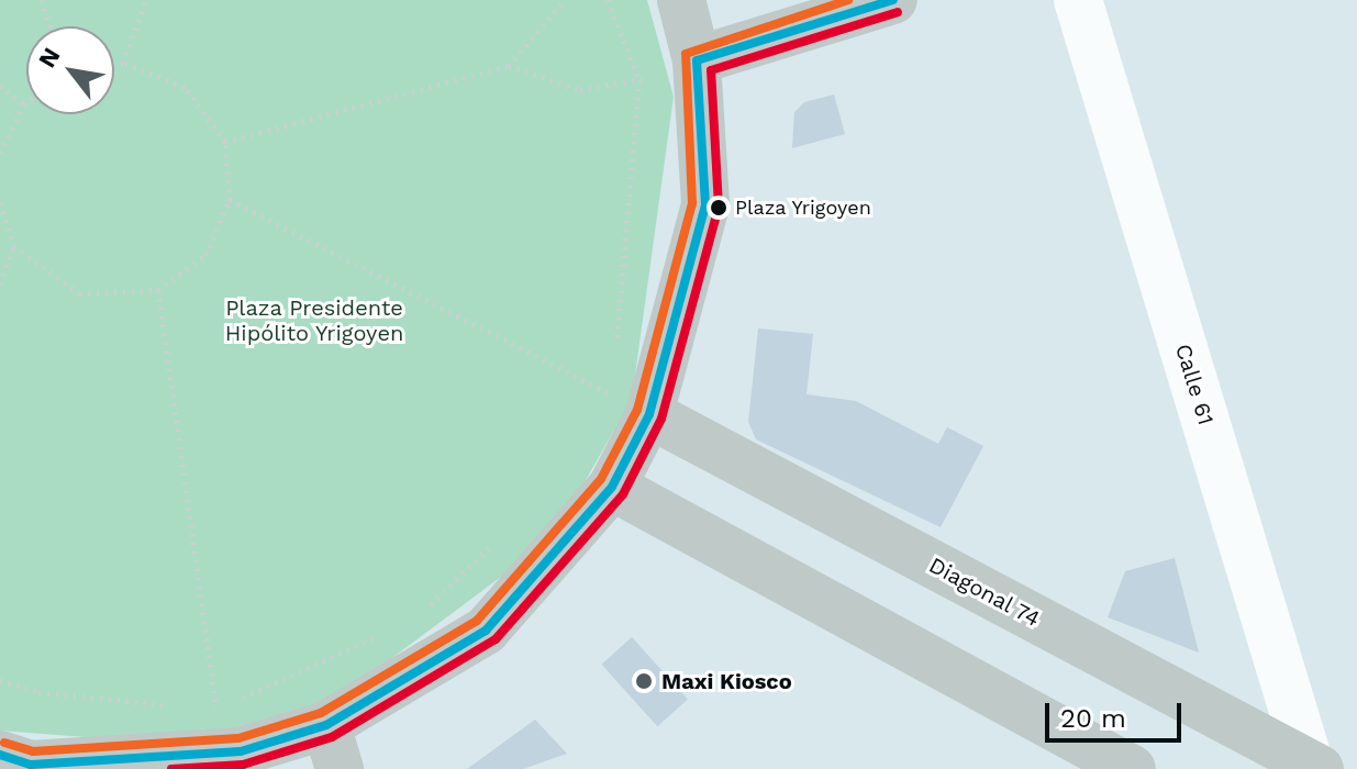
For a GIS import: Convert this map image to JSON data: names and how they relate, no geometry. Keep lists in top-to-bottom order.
{
  "streets": {
    "main road": ["Diagonal 74"],
    "street": ["Calle 61"]
  },
  "crossings": [
    ["Calle 61", "Diagonal 74"]
  ],
  "parks": ["Plaza Presidente Hipólito Yrigoyen"],
  "places": ["Plaza Yrigoyen", "Maxi Kiosco"],
  "scale_bar": "20 m",
  "north": "top left"
}
